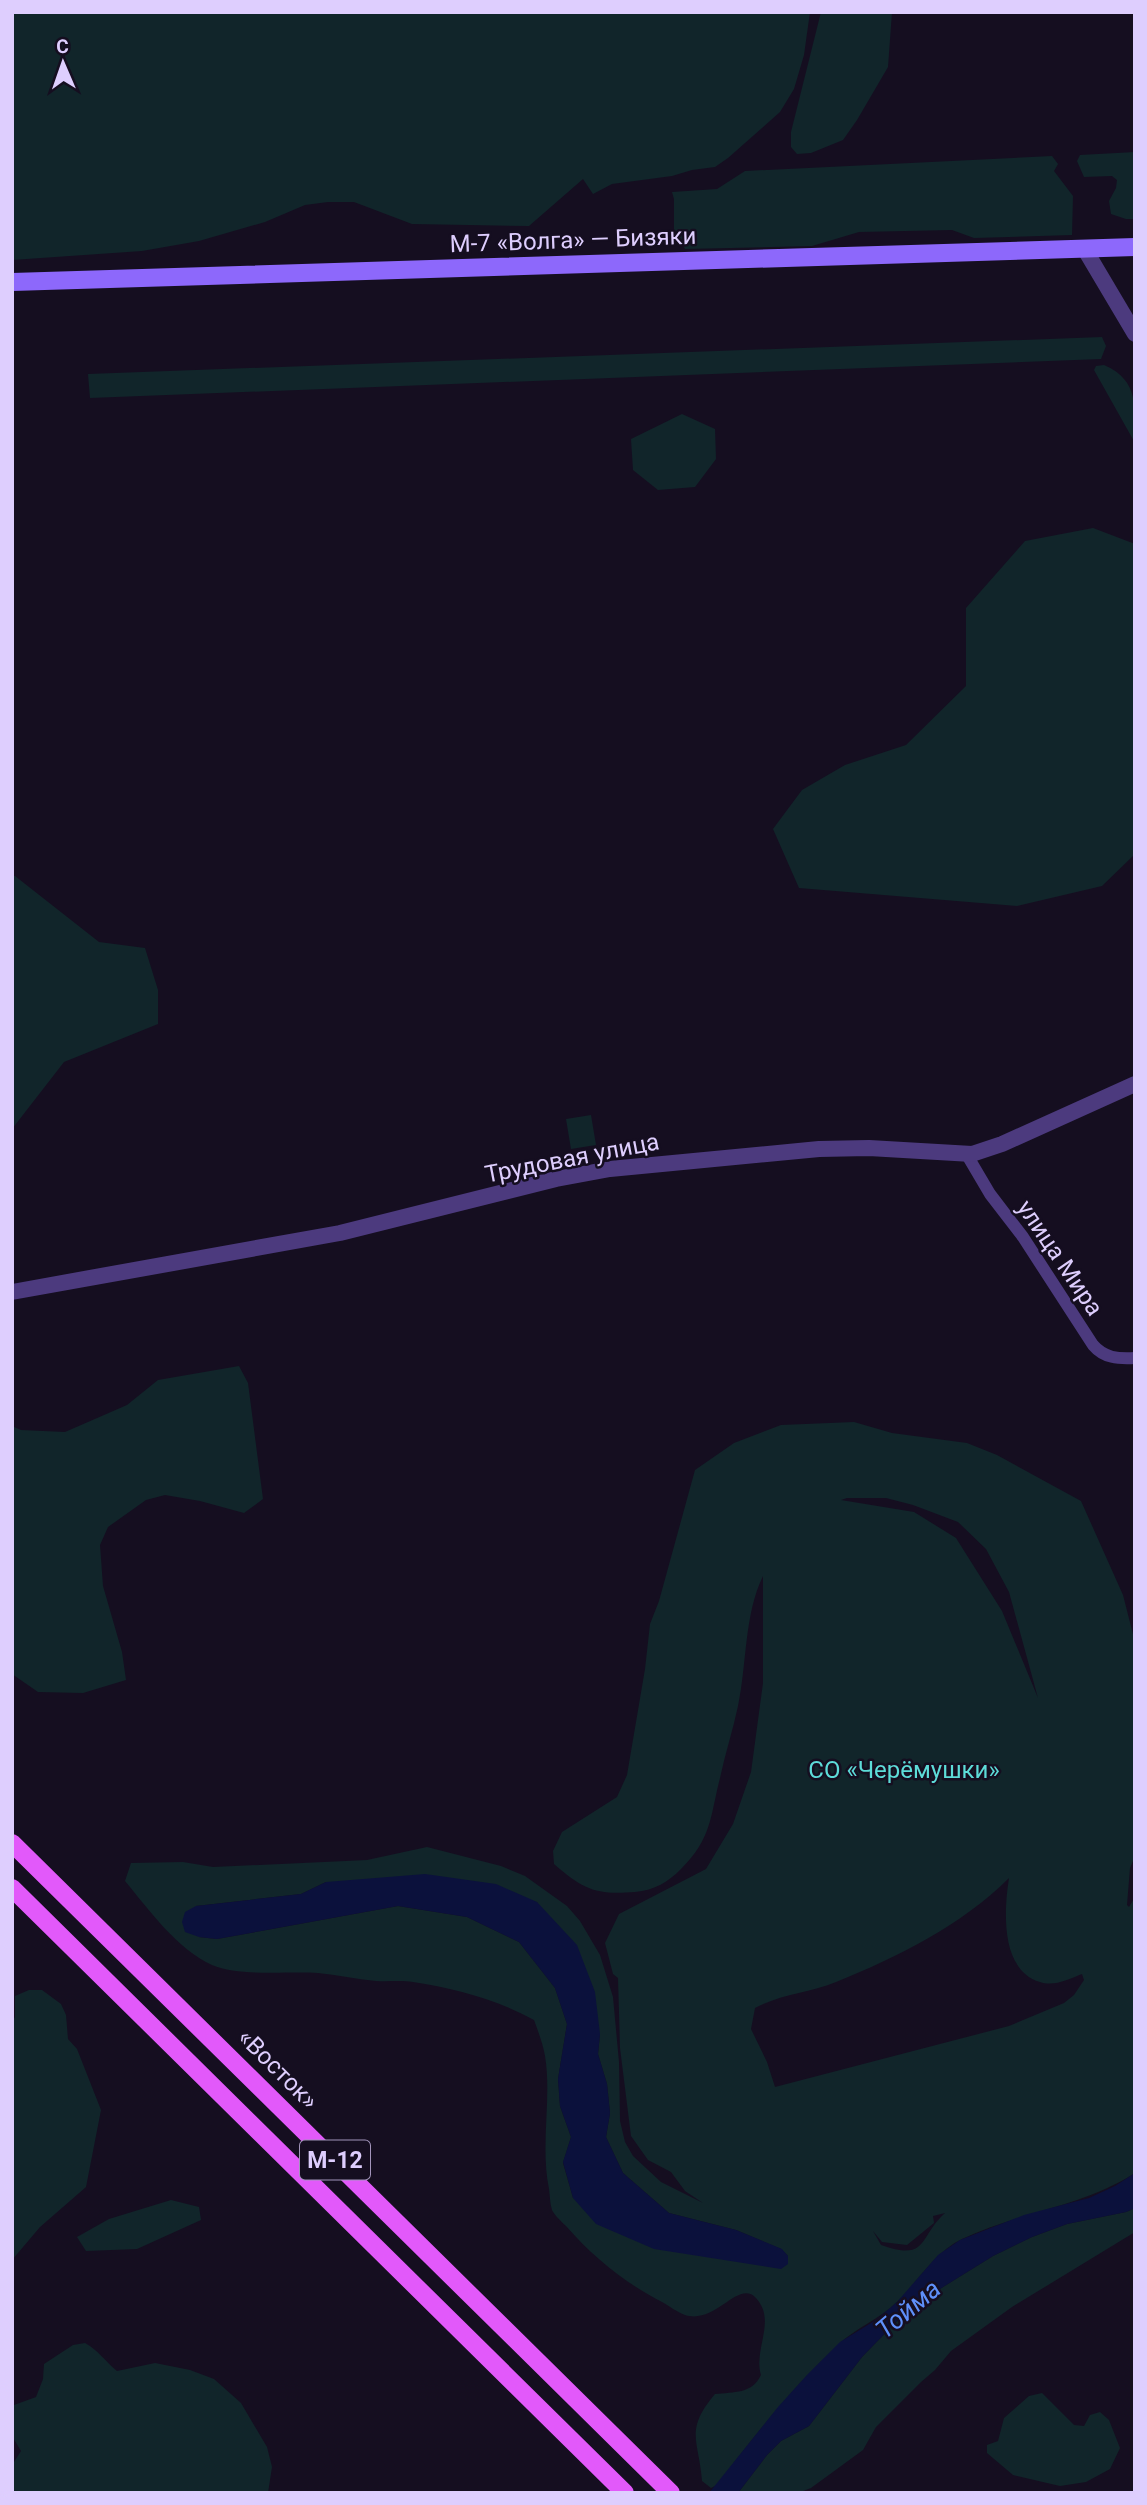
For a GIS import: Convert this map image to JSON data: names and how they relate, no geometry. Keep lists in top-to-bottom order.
{
  "streets": {
    "main road": ["М-7 «Волга» — Бизяки", "«Восток»", "М-12"],
    "street": ["Трудовая улица", "улица Мира"]
  },
  "crossings": [
    ["Трудовая улица", "улица Мира"]
  ],
  "water": ["Тойма"],
  "parks": ["СО «Черёмушки»"],
  "north": "top"
}
